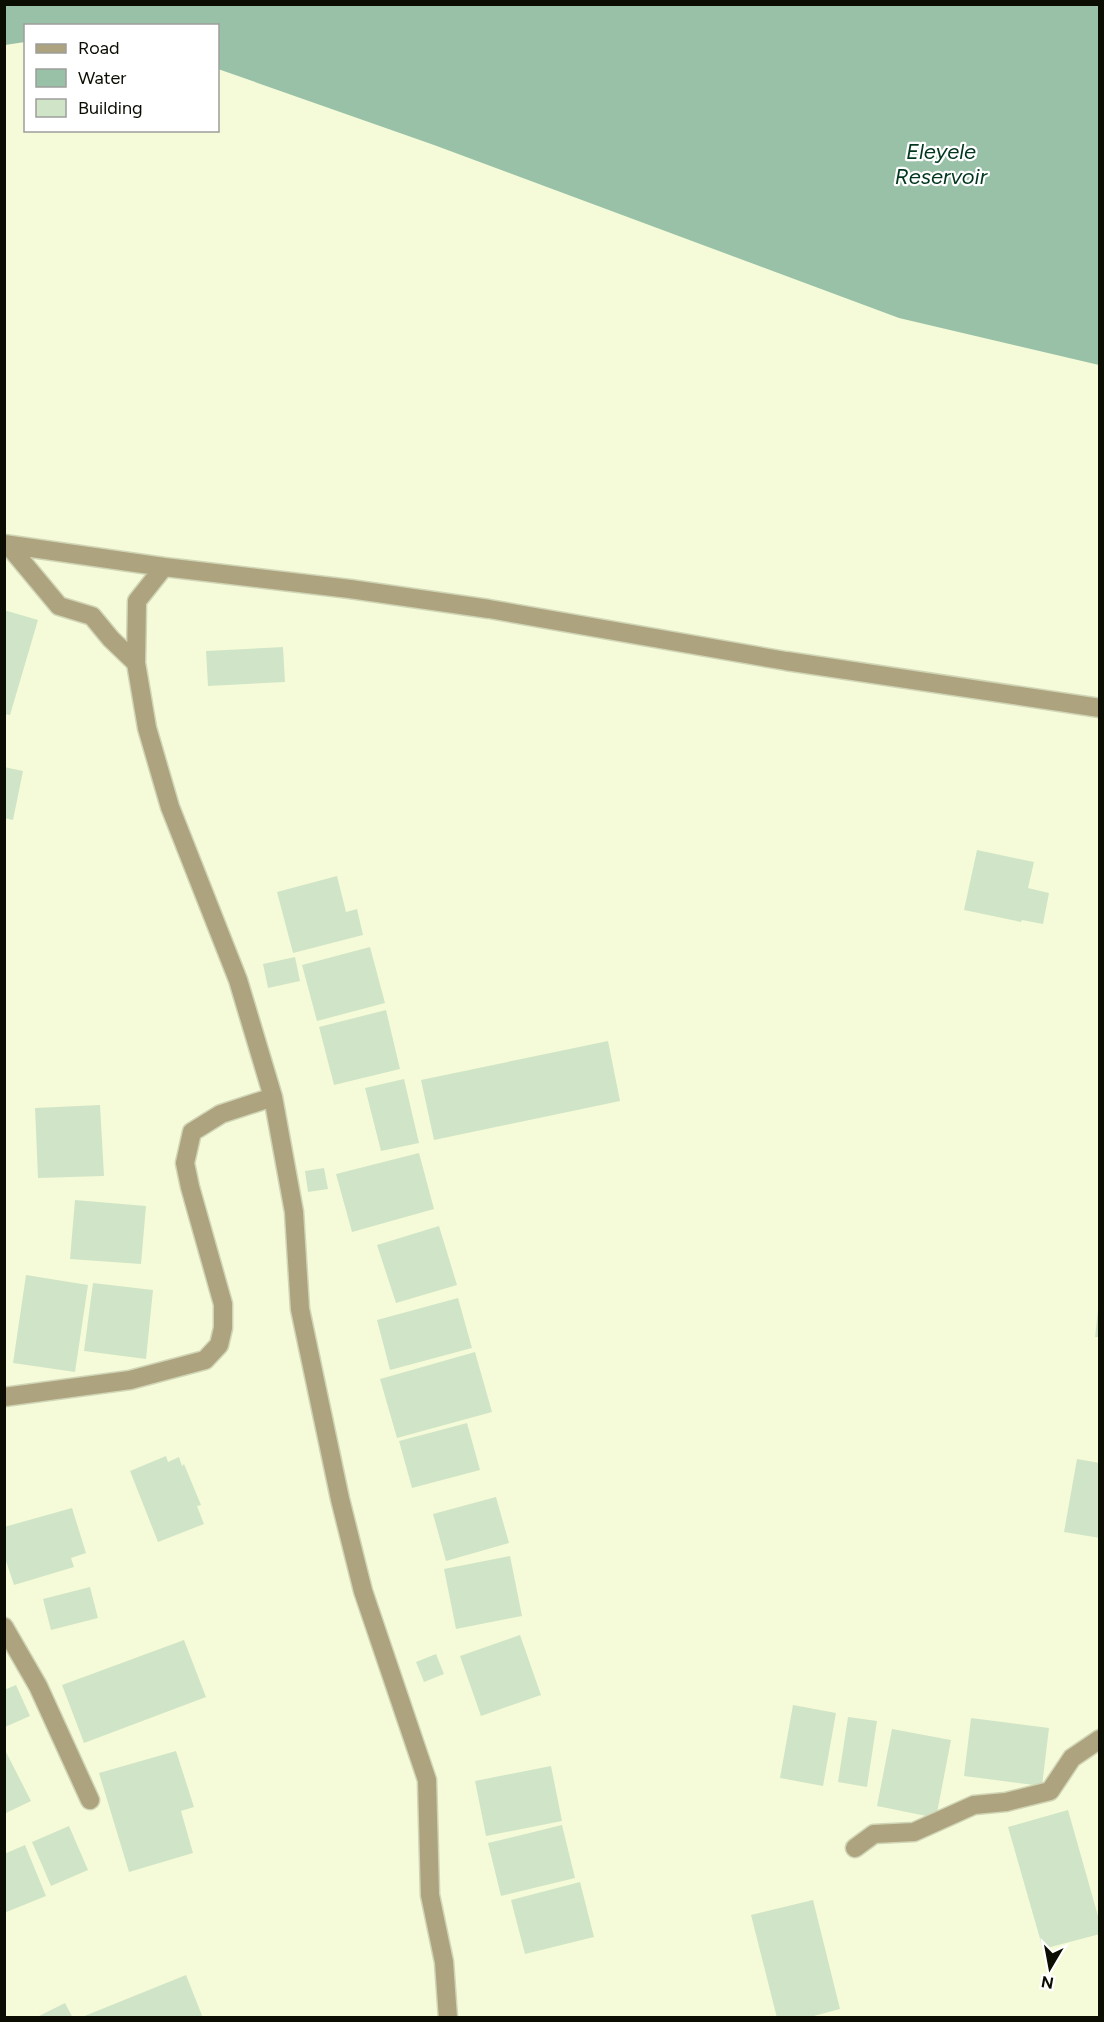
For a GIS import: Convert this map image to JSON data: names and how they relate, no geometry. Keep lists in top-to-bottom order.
{
  "water": ["Eleyele Reservoir"],
  "legend": ["Road", "Water", "Building"],
  "north": "bottom"
}
